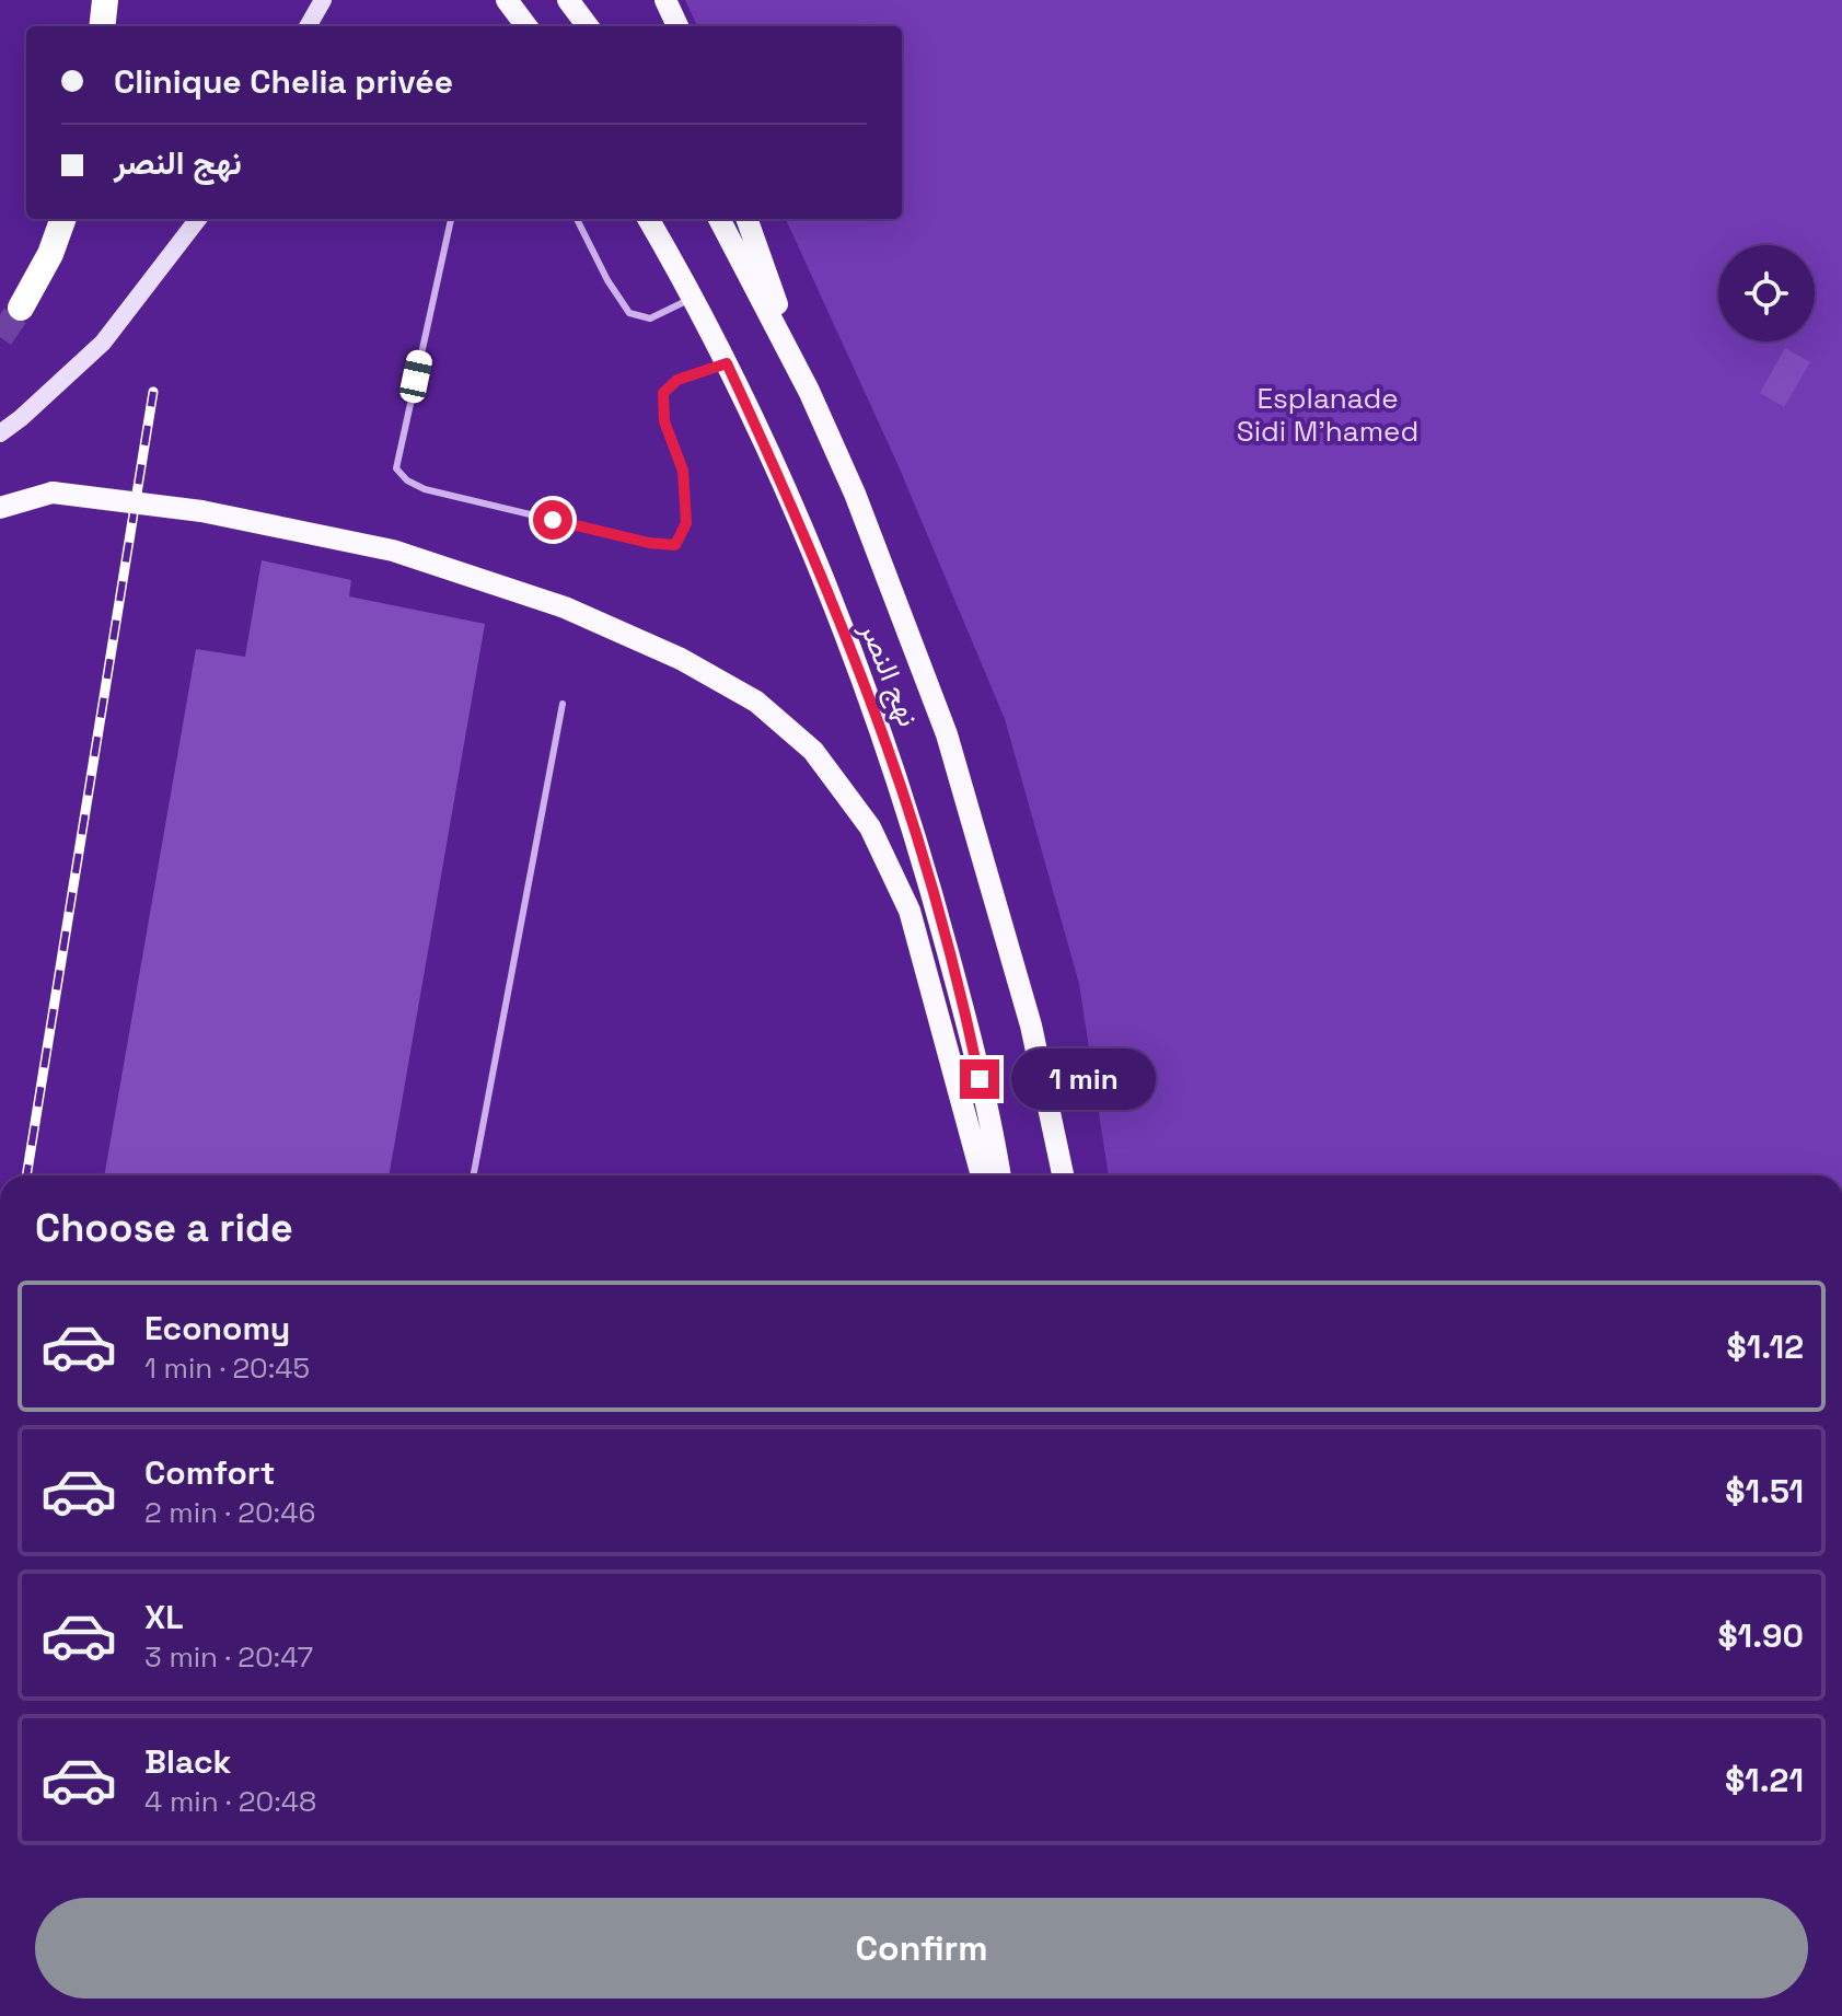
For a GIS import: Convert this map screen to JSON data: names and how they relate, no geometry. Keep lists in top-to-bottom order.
{
  "streets": {
    "main road": ["نهج النصر"]
  },
  "parks": ["Esplanade Sidi M'hamed"],
  "page": {
    "banner": ["Clinique Chelia privée", "نهج النصر"],
    "bubble": "1 min",
    "heading": "Choose a ride",
    "list": [
      {
        "name": "Economy",
        "note": "1 min · 20:45",
        "value": "$1.12"
      },
      {
        "name": "Comfort",
        "note": "2 min · 20:46",
        "value": "$1.51"
      },
      {
        "name": "XL",
        "note": "3 min · 20:47",
        "value": "$1.90"
      },
      {
        "name": "Black",
        "note": "4 min · 20:48",
        "value": "$1.21"
      }
    ],
    "buttons": "Confirm"
  }
}
